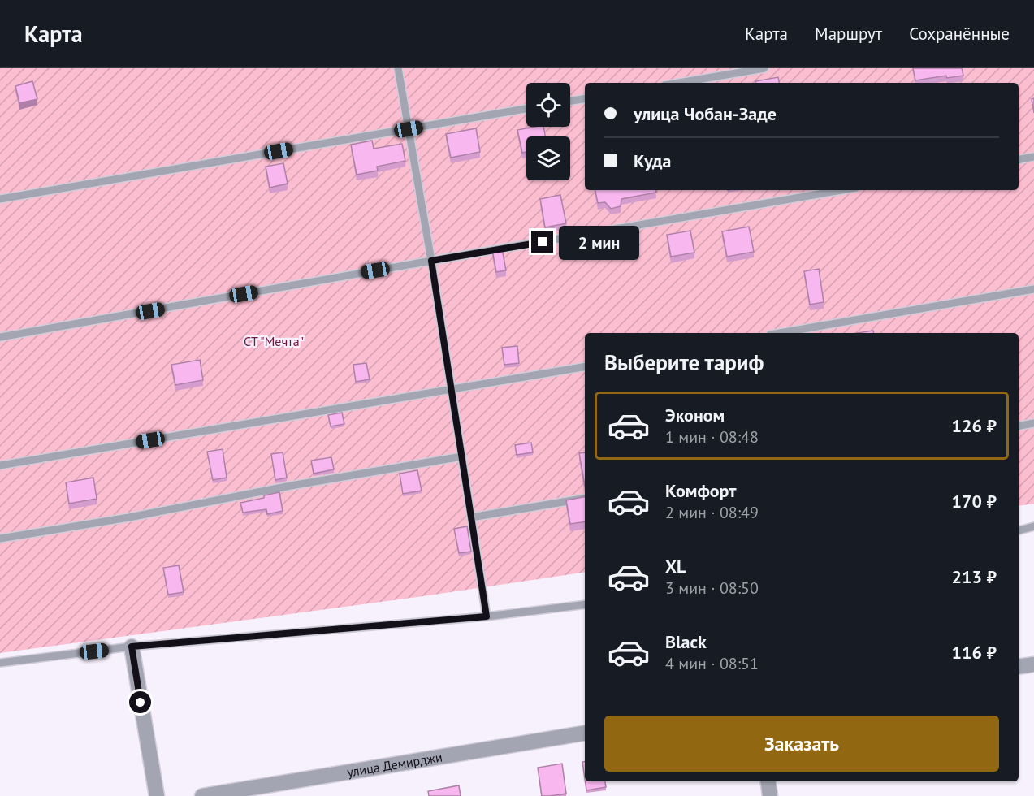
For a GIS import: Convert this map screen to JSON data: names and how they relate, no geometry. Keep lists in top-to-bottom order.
{
  "streets": {
    "street": ["улица Демирджи"]
  },
  "parks": ["СТ \"Мечта\""],
  "page": {
    "header": "Карта",
    "nav": ["Карта", "Маршрут", "Сохранённые"],
    "banner": ["улица Чобан-Заде", "Куда"],
    "bubble": "2 мин",
    "heading": "Выберите тариф",
    "list": [
      {
        "name": "Эконом",
        "note": "1 мин · 08:48",
        "value": "126 ₽"
      },
      {
        "name": "Комфорт",
        "note": "2 мин · 08:49",
        "value": "170 ₽"
      },
      {
        "name": "XL",
        "note": "3 мин · 08:50",
        "value": "213 ₽"
      },
      {
        "name": "Black",
        "note": "4 мин · 08:51",
        "value": "116 ₽"
      }
    ],
    "buttons": "Заказать"
  }
}
